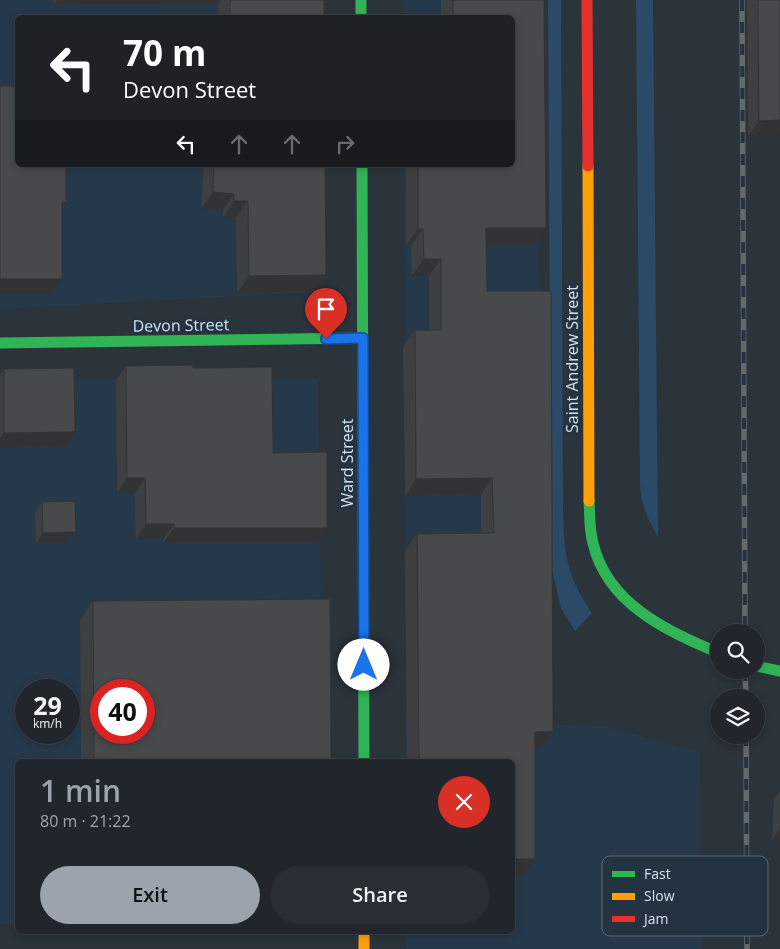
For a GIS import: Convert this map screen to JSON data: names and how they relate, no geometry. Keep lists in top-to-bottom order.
{
  "streets": {
    "street": ["Devon Street", "Saint Andrew Street", "Ward Street"]
  },
  "crossings": [
    ["Devon Street", "Ward Street"]
  ],
  "legend": ["Fast", "Slow", "Jam"],
  "page": {
    "turn": ["70 m", "Devon Street"],
    "speed": "29 km/h",
    "limit": "40",
    "heading": ["1 min", "80 m · 21:22"],
    "buttons": ["Exit", "Share"]
  }
}
